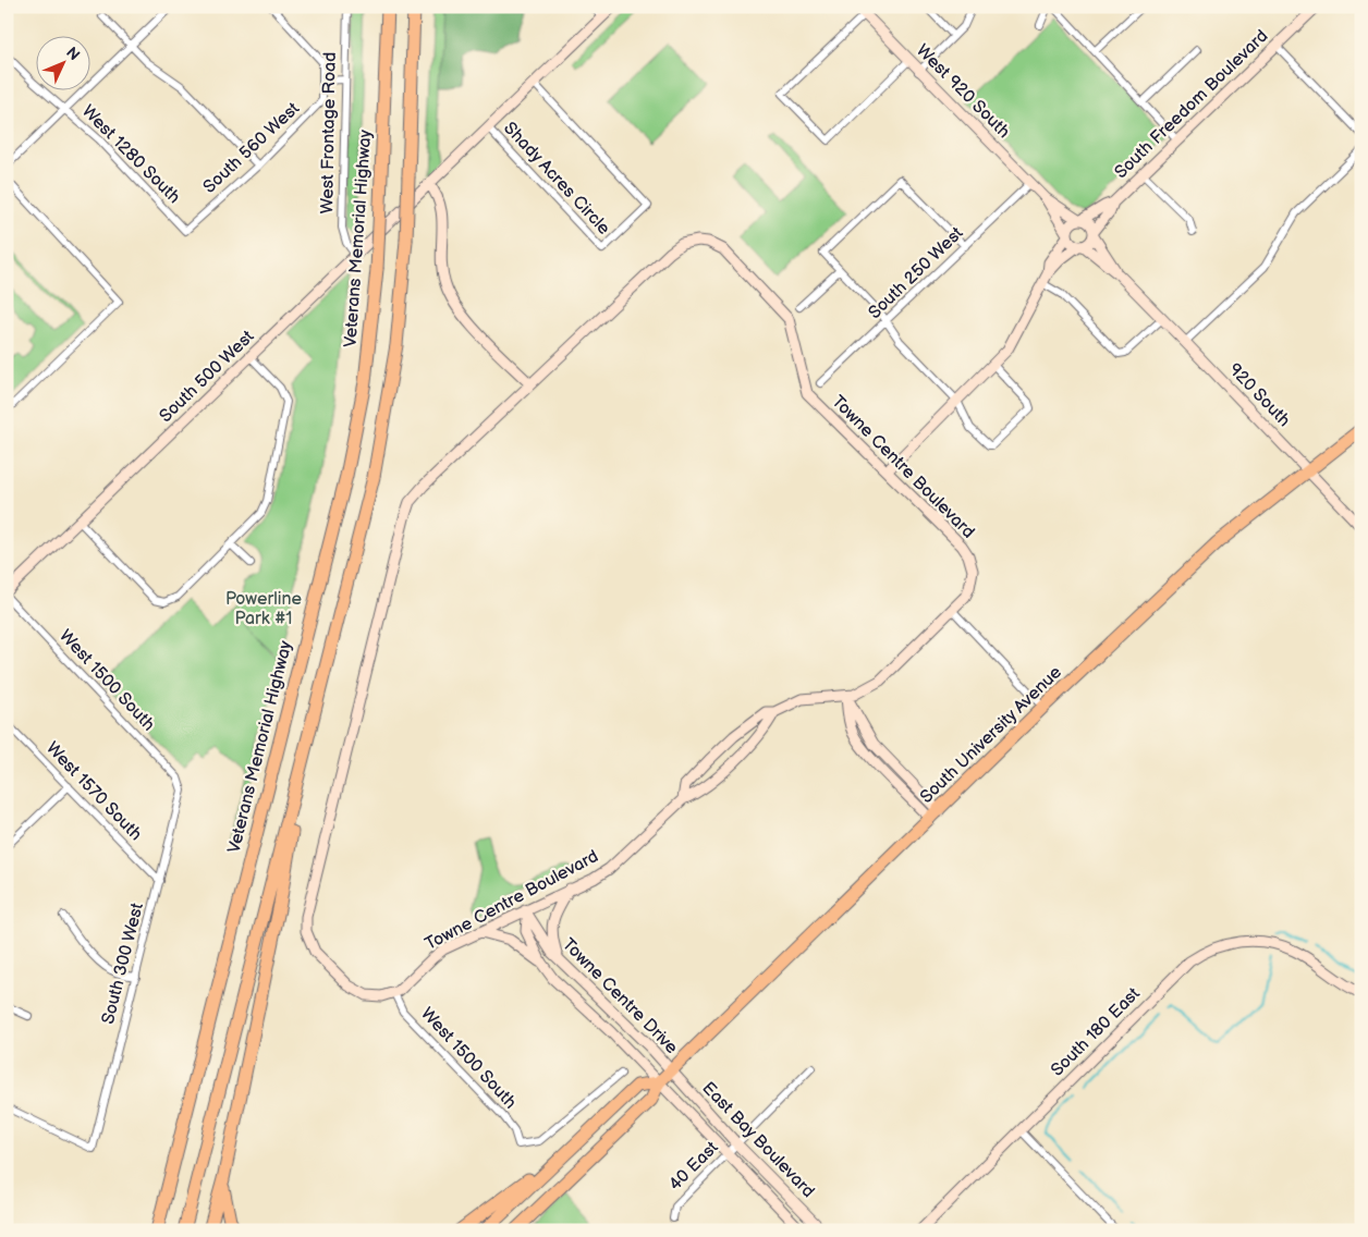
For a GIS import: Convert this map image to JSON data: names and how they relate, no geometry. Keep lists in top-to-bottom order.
{
  "streets": {
    "highway": ["Veterans Memorial Highway", "South University Avenue"],
    "street": [
      "West 920 South",
      "South Freedom Boulevard",
      "West Frontage Road",
      "South 560 West",
      "West 1280 South",
      "Shady Acres Circle",
      "South 250 West",
      "South 500 West",
      "920 South",
      "Towne Centre Boulevard",
      "West 1500 South",
      "West 1570 South",
      "South 300 West",
      "Towne Centre Drive",
      "South 180 East",
      "East Bay Boulevard",
      "40 East"
    ]
  },
  "crossings": [
    ["West 920 South", "South Freedom Boulevard"],
    ["West 920 South", "South 250 West"],
    ["West Frontage Road", "South 500 West"],
    ["South 560 West", "West 1280 South"],
    ["Shady Acres Circle", "South 500 West"],
    ["920 South", "South University Avenue"],
    ["Towne Centre Boulevard", "West 1500 South"],
    ["Towne Centre Boulevard", "Towne Centre Drive"],
    ["West 1500 South", "South 300 West"],
    ["South University Avenue", "Towne Centre Drive"],
    ["South University Avenue", "East Bay Boulevard"],
    ["West 1570 South", "South 300 West"],
    ["Towne Centre Drive", "East Bay Boulevard"],
    ["East Bay Boulevard", "40 East"]
  ],
  "parks": ["Powerline Park #1"],
  "north": "top right"
}
